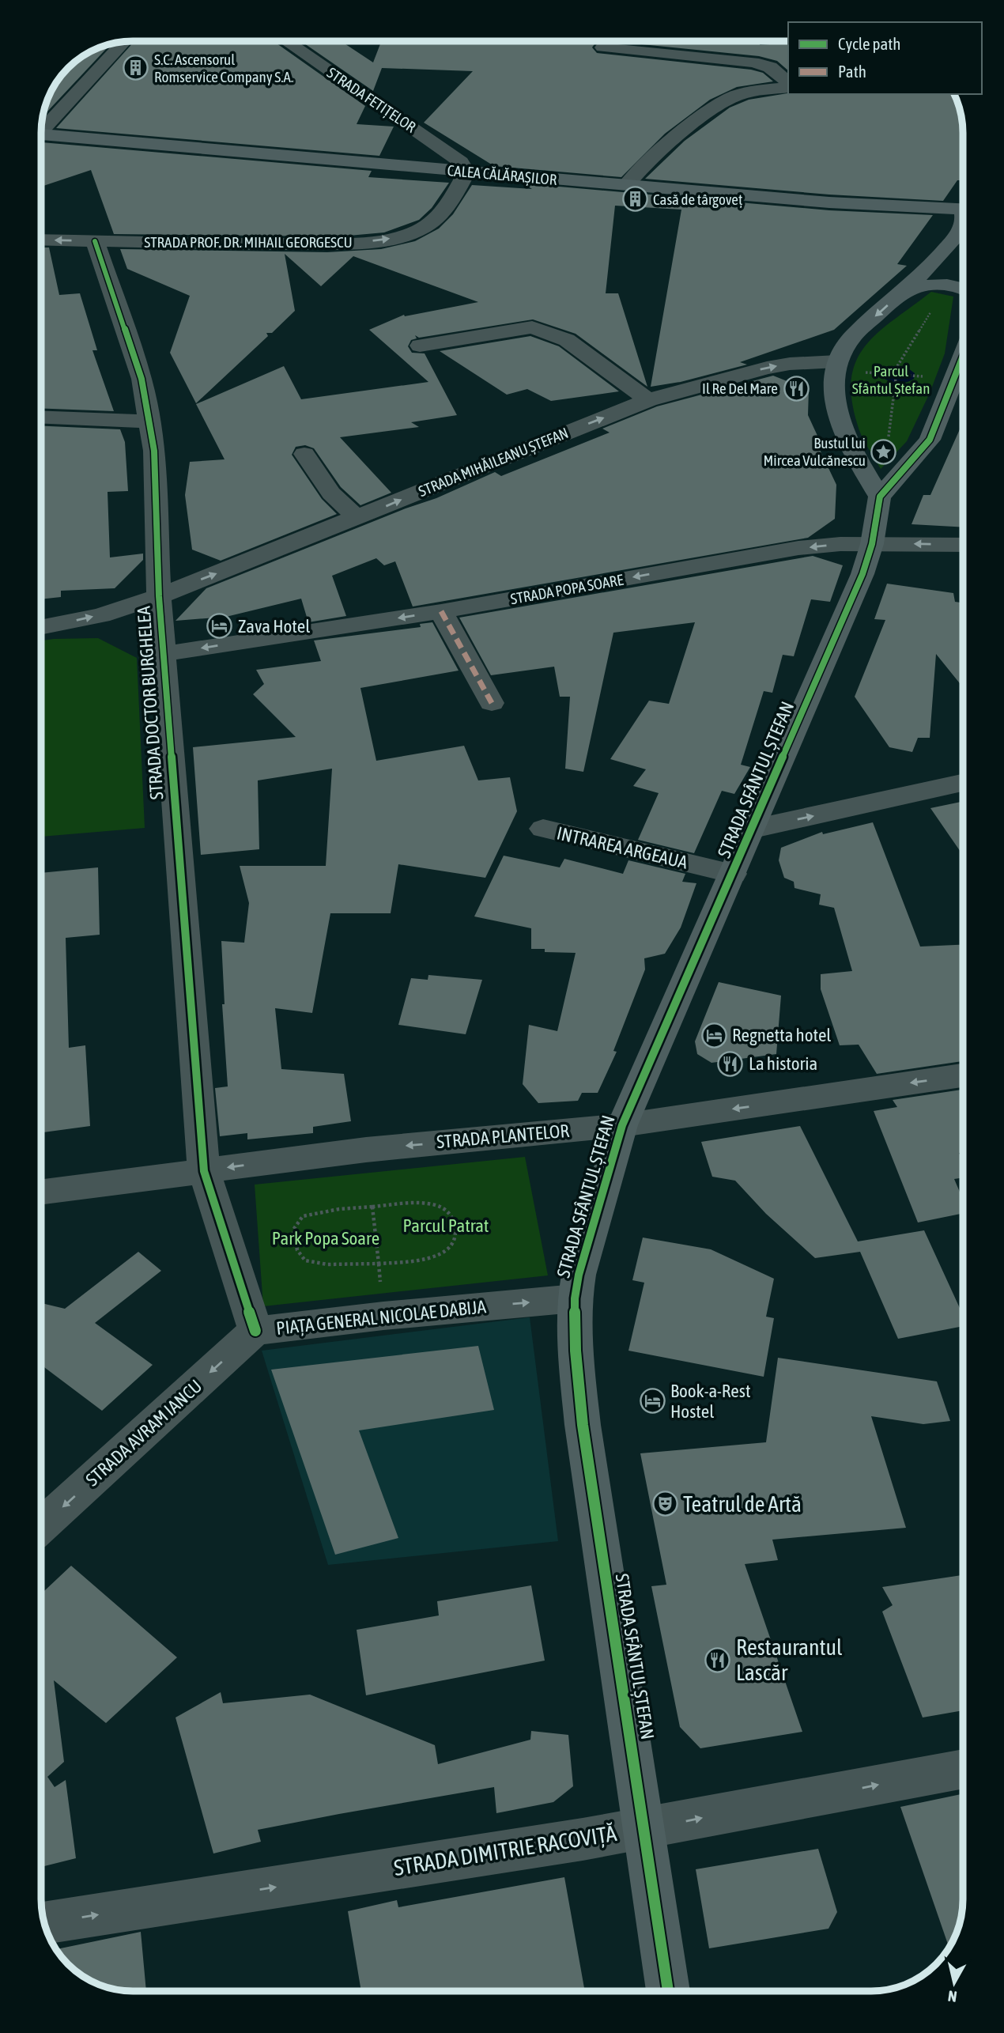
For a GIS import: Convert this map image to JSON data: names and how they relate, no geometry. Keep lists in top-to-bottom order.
{
  "streets": {
    "street": [
      "STRADA FETIȚELOR",
      "CALEA CĂLĂRAȘILOR",
      "STRADA PROF. DR. MIHAIL GEORGESCU",
      "STRADA MIHĂILEANU ȘTEFAN",
      "STRADA POPA SOARE",
      "STRADA DOCTOR BURGHELEA",
      "STRADA SFÂNTUL ȘTEFAN",
      "INTRAREA ARGEAUA",
      "STRADA PLANTELOR",
      "PIAȚA GENERAL NICOLAE DABIJA",
      "STRADA AVRAM IANCU",
      "STRADA DIMITRIE RACOVIȚĂ"
    ]
  },
  "crossings": [
    ["STRADA FETIȚELOR", "CALEA CĂLĂRAȘILOR"],
    ["STRADA FETIȚELOR", "STRADA PROF. DR. MIHAIL GEORGESCU"],
    ["CALEA CĂLĂRAȘILOR", "STRADA PROF. DR. MIHAIL GEORGESCU"],
    ["STRADA PROF. DR. MIHAIL GEORGESCU", "STRADA DOCTOR BURGHELEA"],
    ["STRADA MIHĂILEANU ȘTEFAN", "STRADA DOCTOR BURGHELEA"],
    ["STRADA POPA SOARE", "STRADA DOCTOR BURGHELEA"],
    ["STRADA POPA SOARE", "STRADA SFÂNTUL ȘTEFAN"],
    ["STRADA DOCTOR BURGHELEA", "STRADA PLANTELOR"],
    ["STRADA DOCTOR BURGHELEA", "PIAȚA GENERAL NICOLAE DABIJA"],
    ["STRADA SFÂNTUL ȘTEFAN", "INTRAREA ARGEAUA"],
    ["STRADA SFÂNTUL ȘTEFAN", "STRADA PLANTELOR"],
    ["STRADA SFÂNTUL ȘTEFAN", "PIAȚA GENERAL NICOLAE DABIJA"],
    ["STRADA SFÂNTUL ȘTEFAN", "STRADA DIMITRIE RACOVIȚĂ"],
    ["STRADA PLANTELOR", "PIAȚA GENERAL NICOLAE DABIJA"],
    ["PIAȚA GENERAL NICOLAE DABIJA", "STRADA AVRAM IANCU"]
  ],
  "one_way": [
    "STRADA MIHĂILEANU ȘTEFAN",
    "STRADA PLANTELOR",
    "PIAȚA GENERAL NICOLAE DABIJA",
    "STRADA AVRAM IANCU",
    "STRADA DIMITRIE RACOVIȚĂ"
  ],
  "parks": ["Parcul Sfântul Ștefan", "Parcul Patrat", "Park Popa Soare"],
  "places": {
    "building": ["S.C. Ascensorul Romservice Company S.A.", "Casă de târgoveț"],
    "restaurant": ["Il Re Del Mare", "La historia", "Restaurantul Lascăr"],
    "place": ["Bustul lui Mircea Vulcănescu"],
    "hotel": ["Zava Hotel", "Regnetta hotel", "Book-a-Rest Hostel"],
    "theatre": ["Teatrul de Artă"]
  },
  "legend": ["Cycle path", "Path"],
  "north": "bottom"
}
